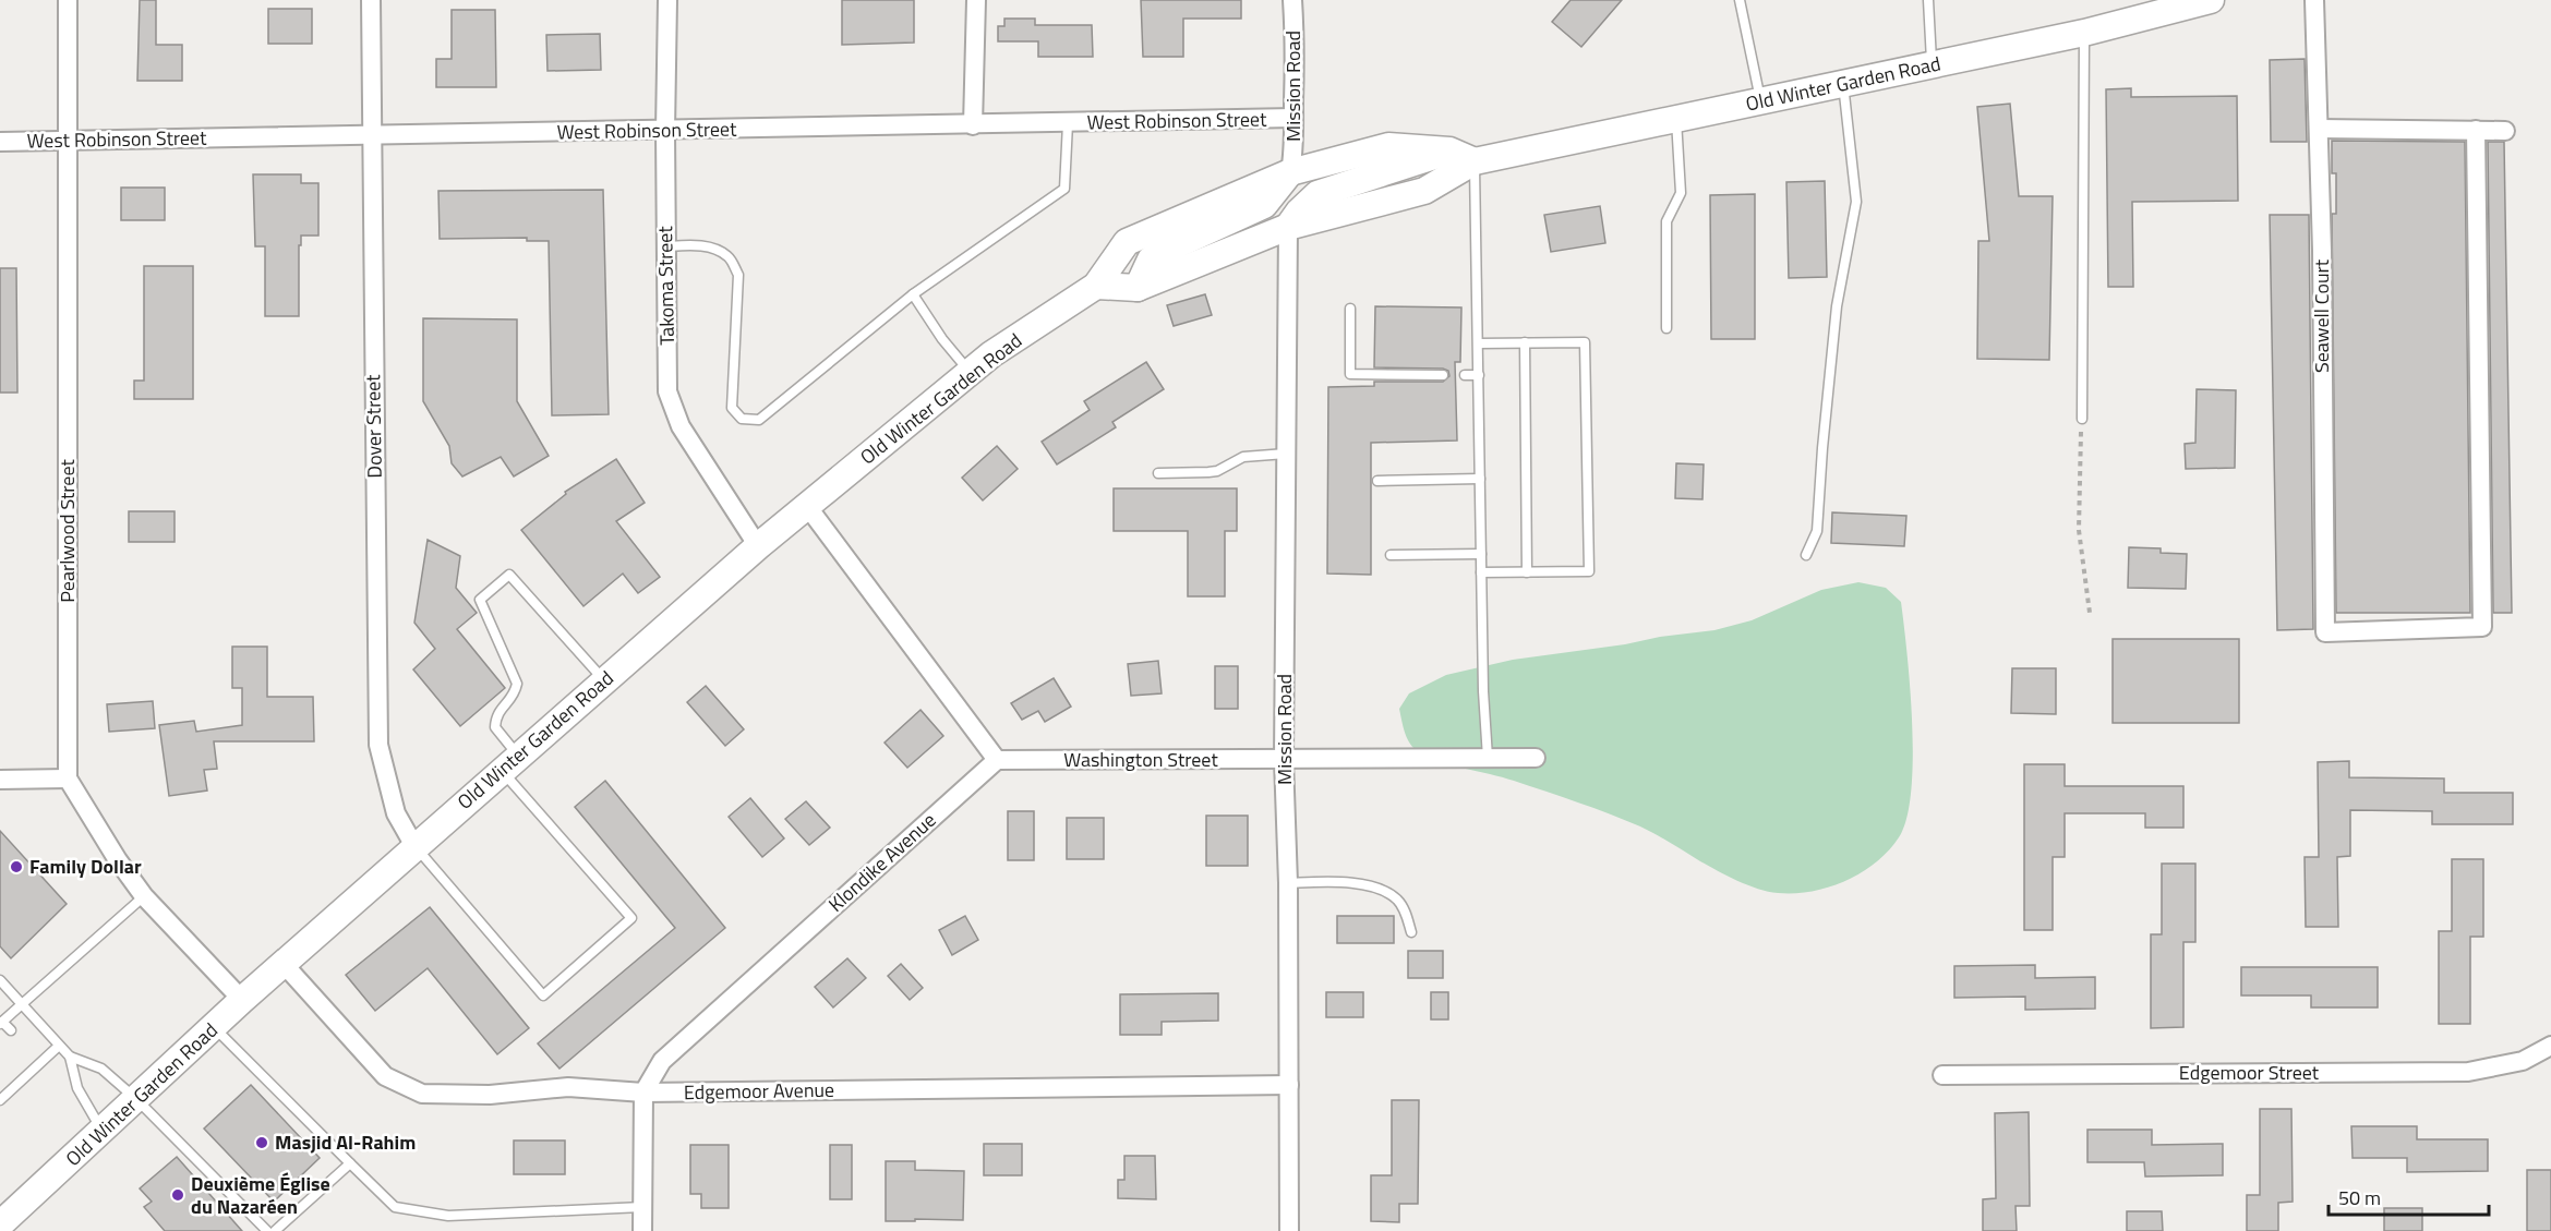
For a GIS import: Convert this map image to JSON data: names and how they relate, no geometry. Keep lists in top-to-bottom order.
{
  "streets": {
    "main road": ["Old Winter Garden Road"],
    "street": [
      "Mission Road",
      "West Robinson Street",
      "Takoma Street",
      "Seawell Court",
      "Dover Street",
      "Pearlwood Street",
      "Washington Street",
      "Klondike Avenue",
      "Edgemoor Street",
      "Edgemoor Avenue"
    ]
  },
  "crossings": [
    ["Old Winter Garden Road", "Mission Road"],
    ["Old Winter Garden Road", "Takoma Street"],
    ["Old Winter Garden Road", "Dover Street"],
    ["Old Winter Garden Road", "Edgemoor Avenue"],
    ["Mission Road", "West Robinson Street"],
    ["Mission Road", "Washington Street"],
    ["Mission Road", "Edgemoor Avenue"],
    ["West Robinson Street", "Takoma Street"],
    ["West Robinson Street", "Dover Street"],
    ["West Robinson Street", "Pearlwood Street"],
    ["Washington Street", "Klondike Avenue"],
    ["Klondike Avenue", "Edgemoor Avenue"]
  ],
  "places": ["Family Dollar", "Masjid Al-Rahim", "Deuxième Église du Nazaréen"],
  "scale_bar": "50 m"
}
